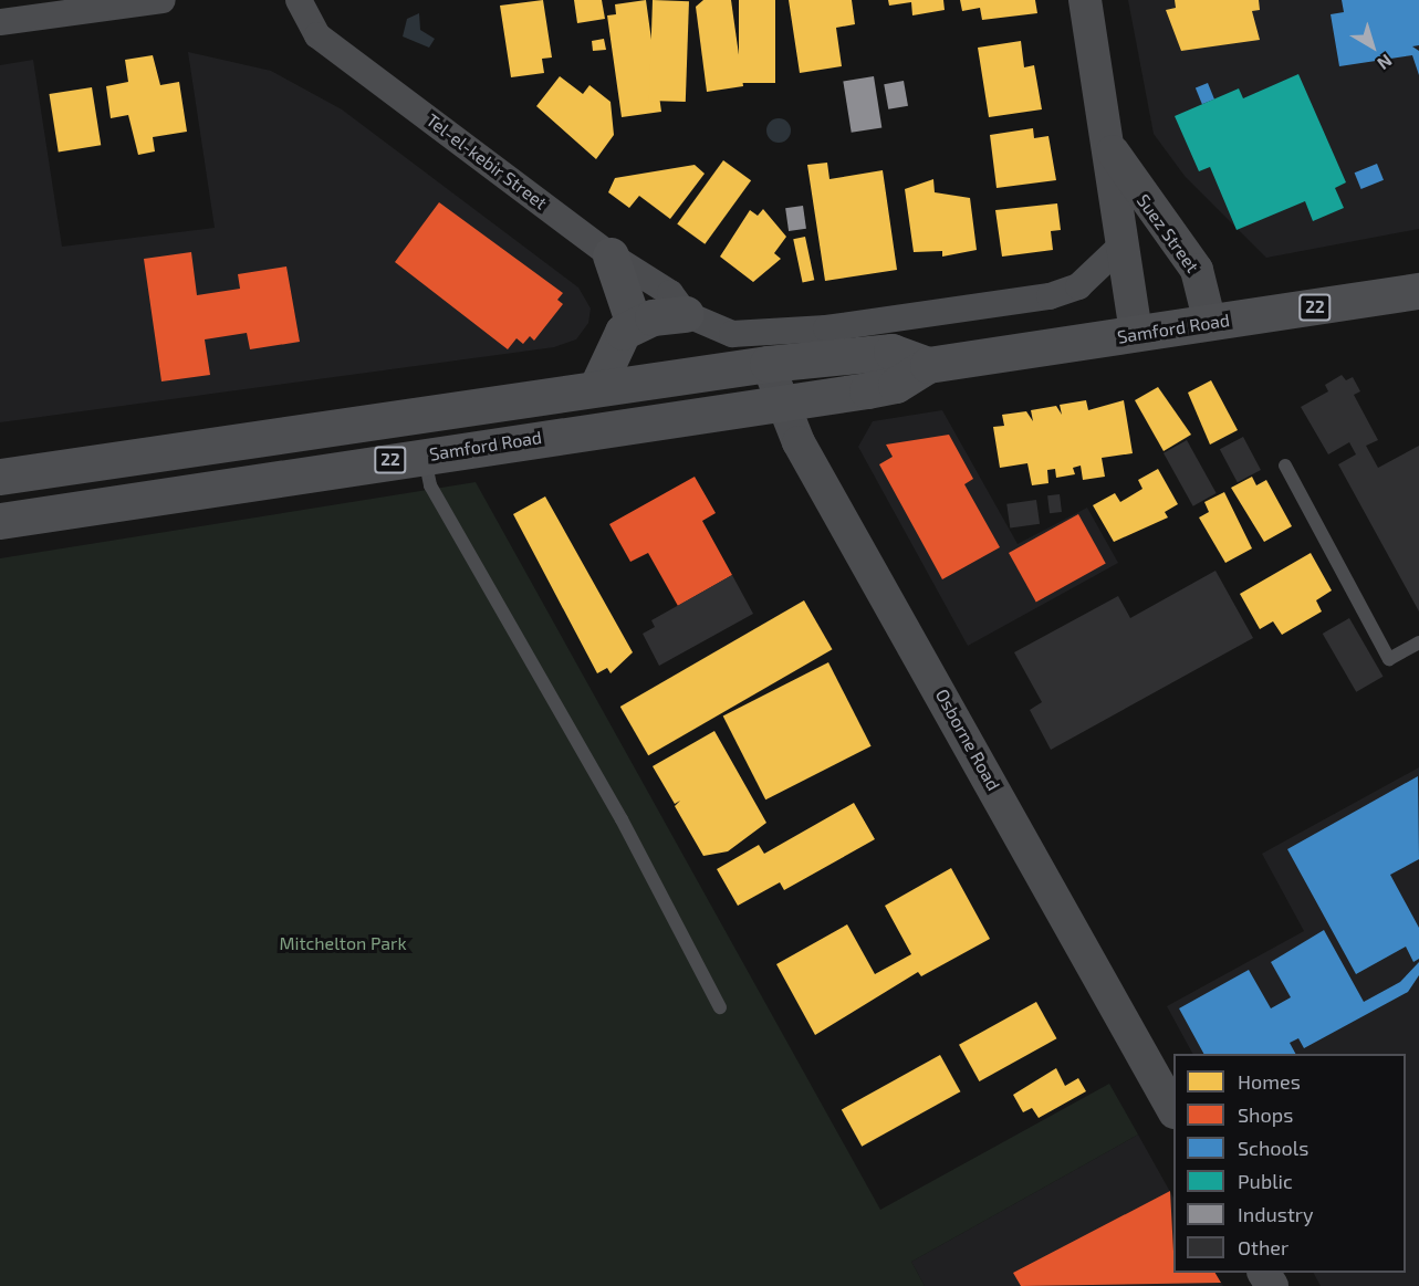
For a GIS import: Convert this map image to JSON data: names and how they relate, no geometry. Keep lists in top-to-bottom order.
{
  "streets": {
    "main road": ["22", "Samford Road"],
    "street": ["Tel-el-kebir Street", "Suez Street", "Osborne Road"]
  },
  "crossings": [
    ["Suez Street", "Samford Road"],
    ["Samford Road", "Osborne Road"]
  ],
  "parks": ["Mitchelton Park"],
  "legend": [
    "Homes",
    "Shops",
    "Schools",
    "Public",
    "Industry",
    "Other"
  ],
  "north": "bottom right"
}
